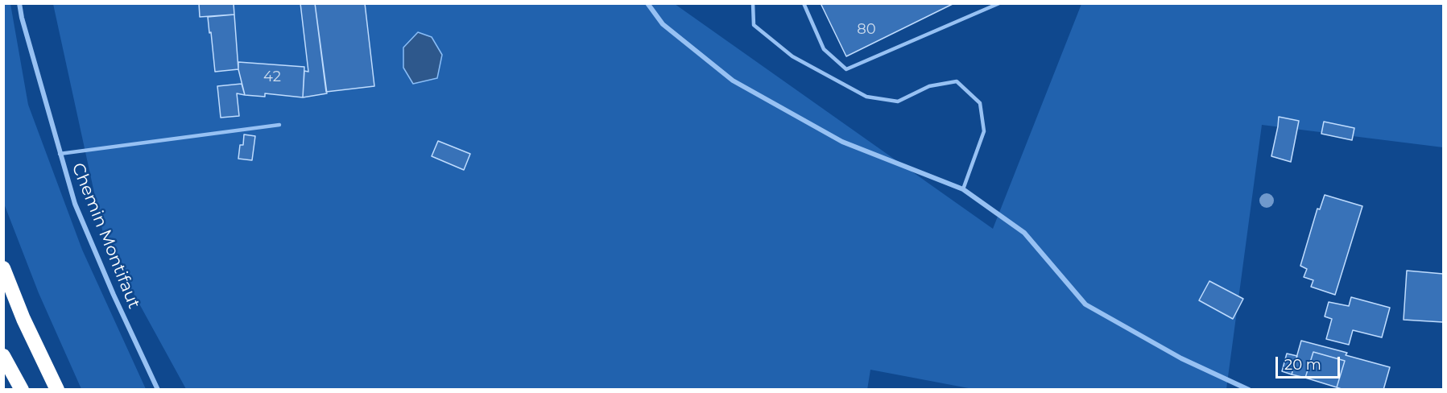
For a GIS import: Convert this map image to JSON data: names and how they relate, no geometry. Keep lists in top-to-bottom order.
{
  "streets": {
    "street": ["Chemin Montifaut"]
  },
  "house_numbers": ["80", "42"],
  "scale_bar": "20 m"
}
